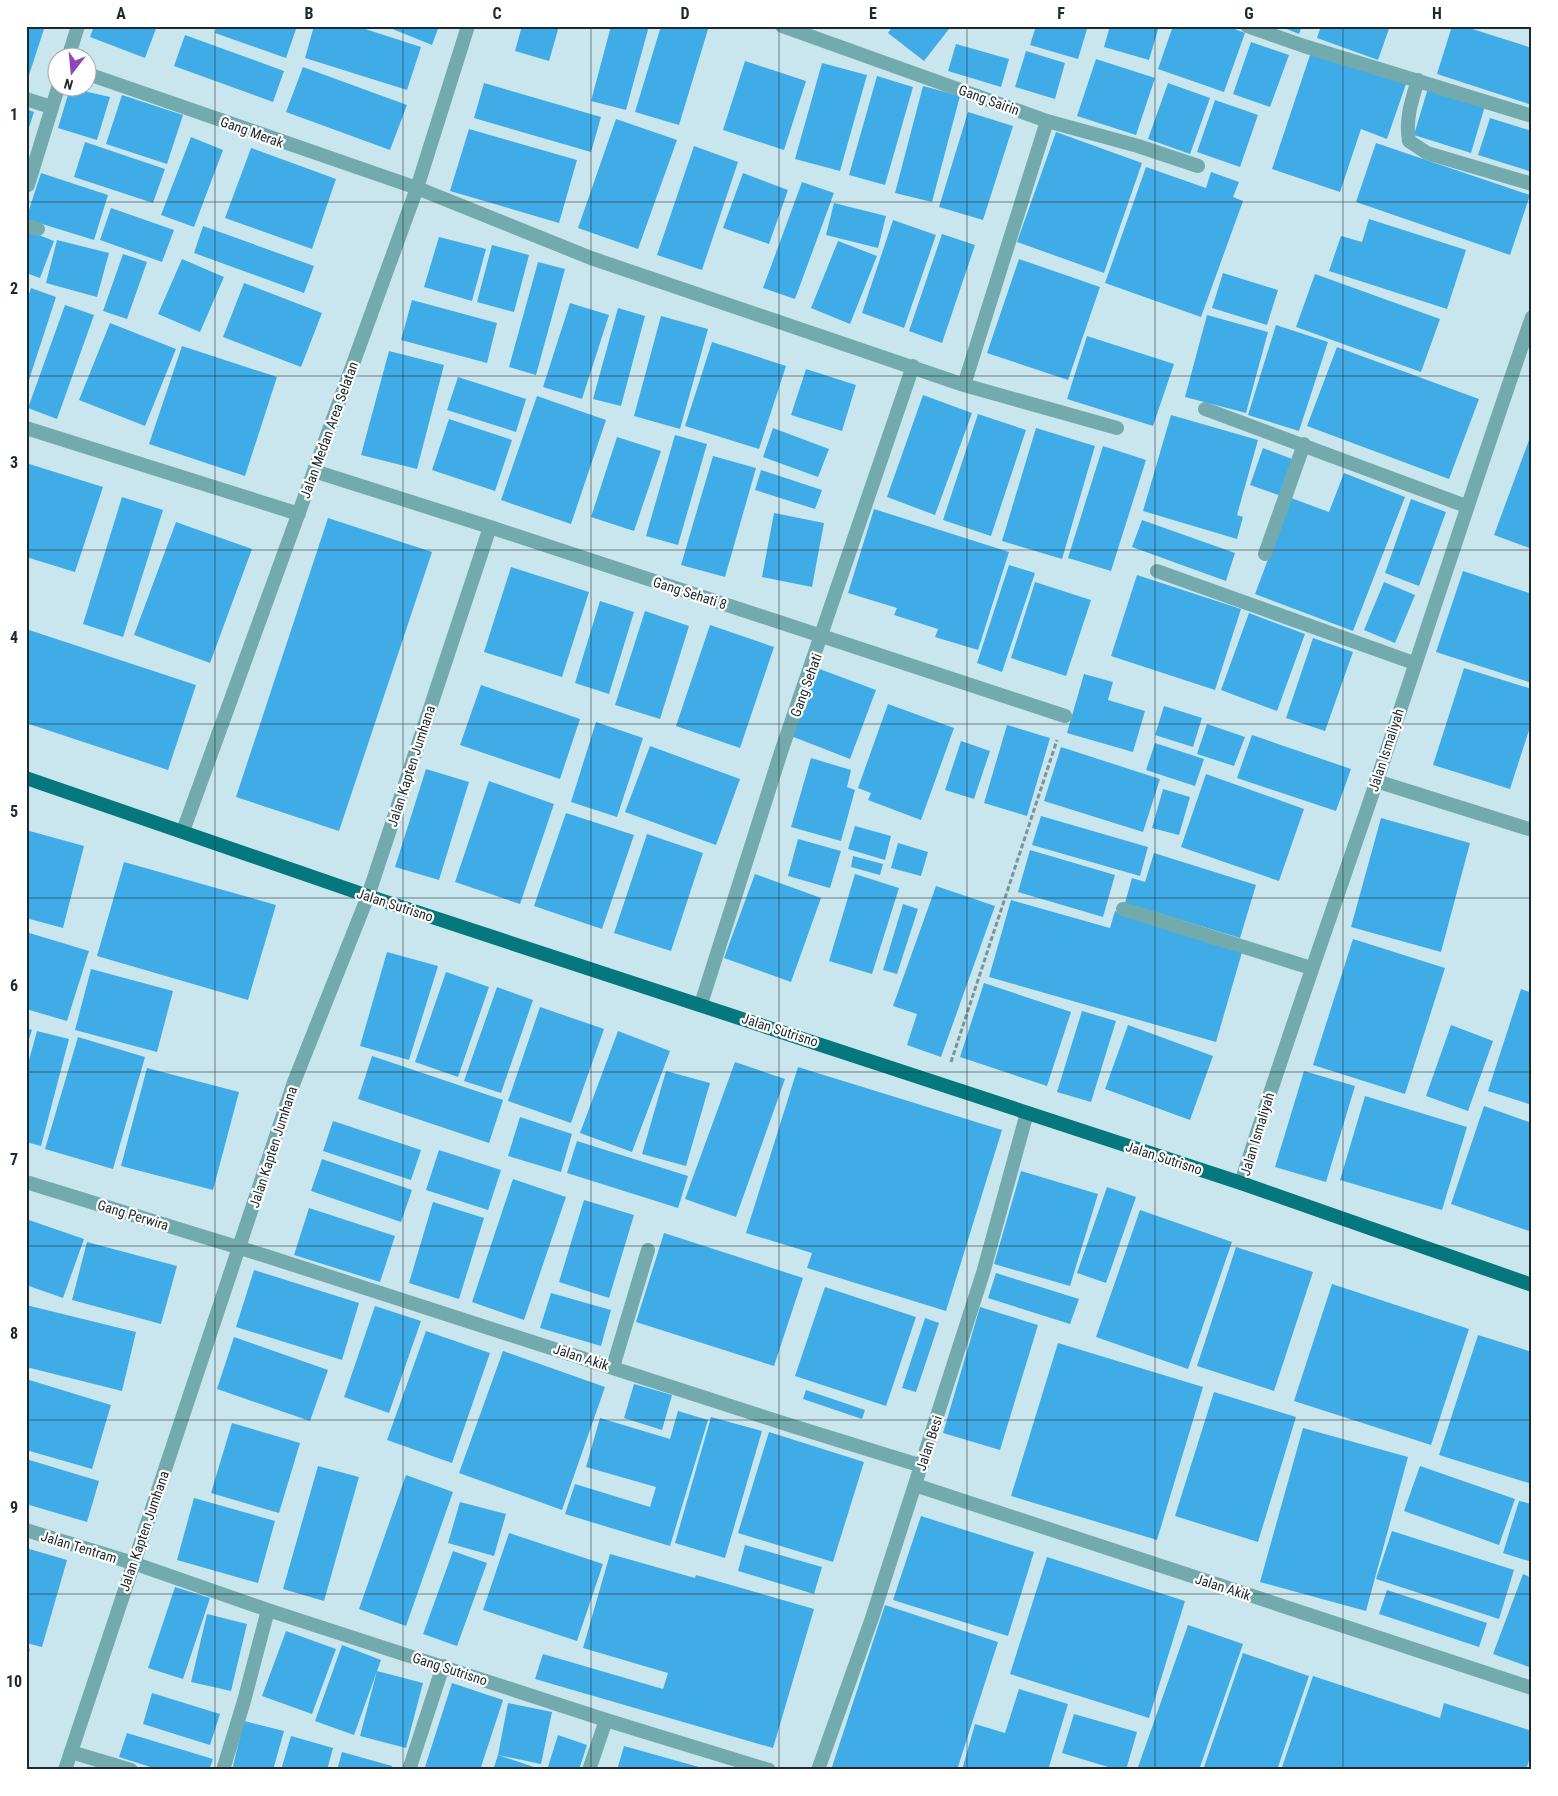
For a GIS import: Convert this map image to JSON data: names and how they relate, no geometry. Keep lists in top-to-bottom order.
{
  "streets": {
    "main road": ["Jalan Sutrisno"],
    "street": [
      "Gang Sairin",
      "Gang Merak",
      "Jalan Medan Area Selatan",
      "Gang Sehati 8",
      "Gang Sehati",
      "Jalan Ismaliyah",
      "Jalan Kapten Jumhana",
      "Gang Perwira",
      "Jalan Akik",
      "Jalan Besi",
      "Jalan Tentram",
      "Gang Sutrisno"
    ]
  },
  "crossings": [
    ["Gang Merak", "Jalan Medan Area Selatan"],
    ["Gang Merak", "Gang Sehati"],
    ["Jalan Medan Area Selatan", "Gang Sehati 8"],
    ["Jalan Medan Area Selatan", "Jalan Sutrisno"],
    ["Gang Sehati 8", "Gang Sehati"],
    ["Gang Sehati 8", "Jalan Kapten Jumhana"],
    ["Gang Sehati", "Jalan Sutrisno"],
    ["Jalan Ismaliyah", "Jalan Sutrisno"],
    ["Jalan Kapten Jumhana", "Jalan Sutrisno"],
    ["Jalan Kapten Jumhana", "Gang Perwira"],
    ["Jalan Kapten Jumhana", "Jalan Akik"],
    ["Jalan Kapten Jumhana", "Jalan Tentram"],
    ["Jalan Kapten Jumhana", "Gang Sutrisno"],
    ["Jalan Sutrisno", "Jalan Besi"],
    ["Gang Perwira", "Jalan Akik"],
    ["Jalan Akik", "Jalan Besi"],
    ["Jalan Tentram", "Gang Sutrisno"]
  ],
  "north": "bottom",
  "grid": {
    "columns": [
      "A",
      "B",
      "C",
      "D",
      "E",
      "F",
      "G",
      "H"
    ],
    "rows": [
      "1",
      "2",
      "3",
      "4",
      "5",
      "6",
      "7",
      "8",
      "9",
      "10"
    ]
  }
}
